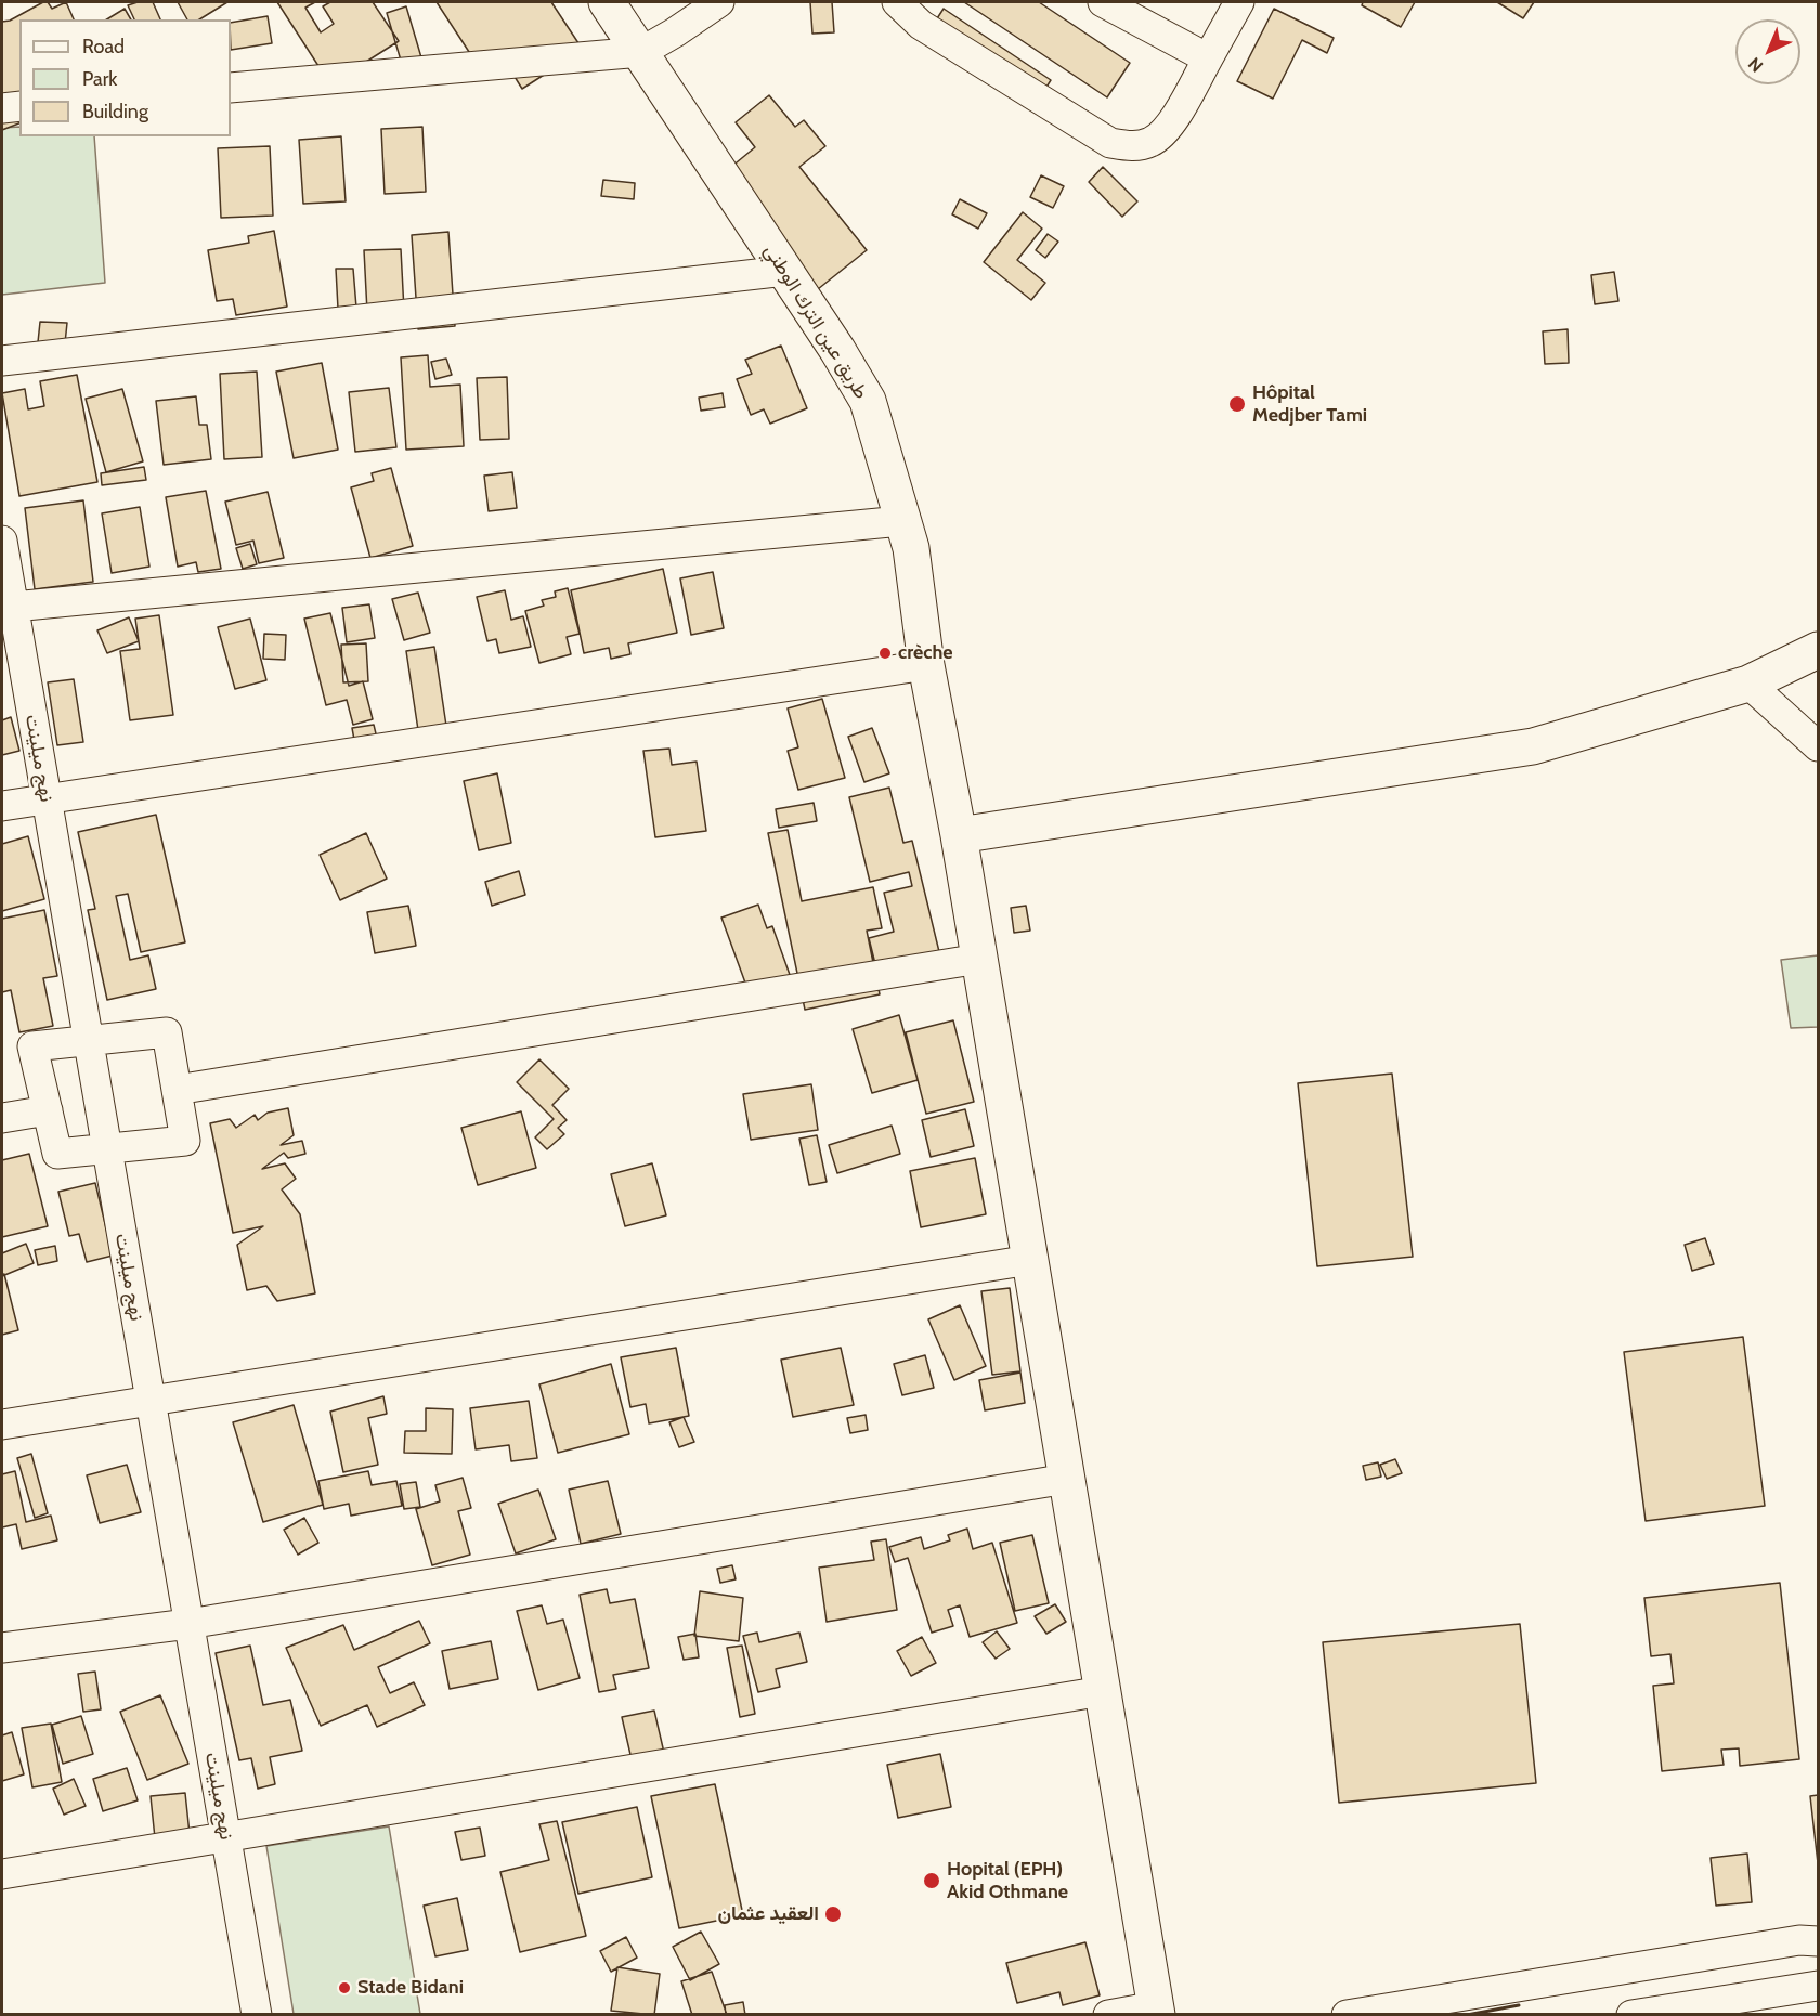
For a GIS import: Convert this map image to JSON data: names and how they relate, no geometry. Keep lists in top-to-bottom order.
{
  "streets": {
    "main road": ["طريق عين الترك الوطني"],
    "street": ["نهج ميلينت"]
  },
  "places": [
    "Hôpital Medjber Tami",
    "crèche",
    "Hopital (EPH) Akid Othmane",
    "العقيد عثمان",
    "Stade Bidani"
  ],
  "legend": ["Road", "Park", "Building"],
  "north": "bottom left"
}
